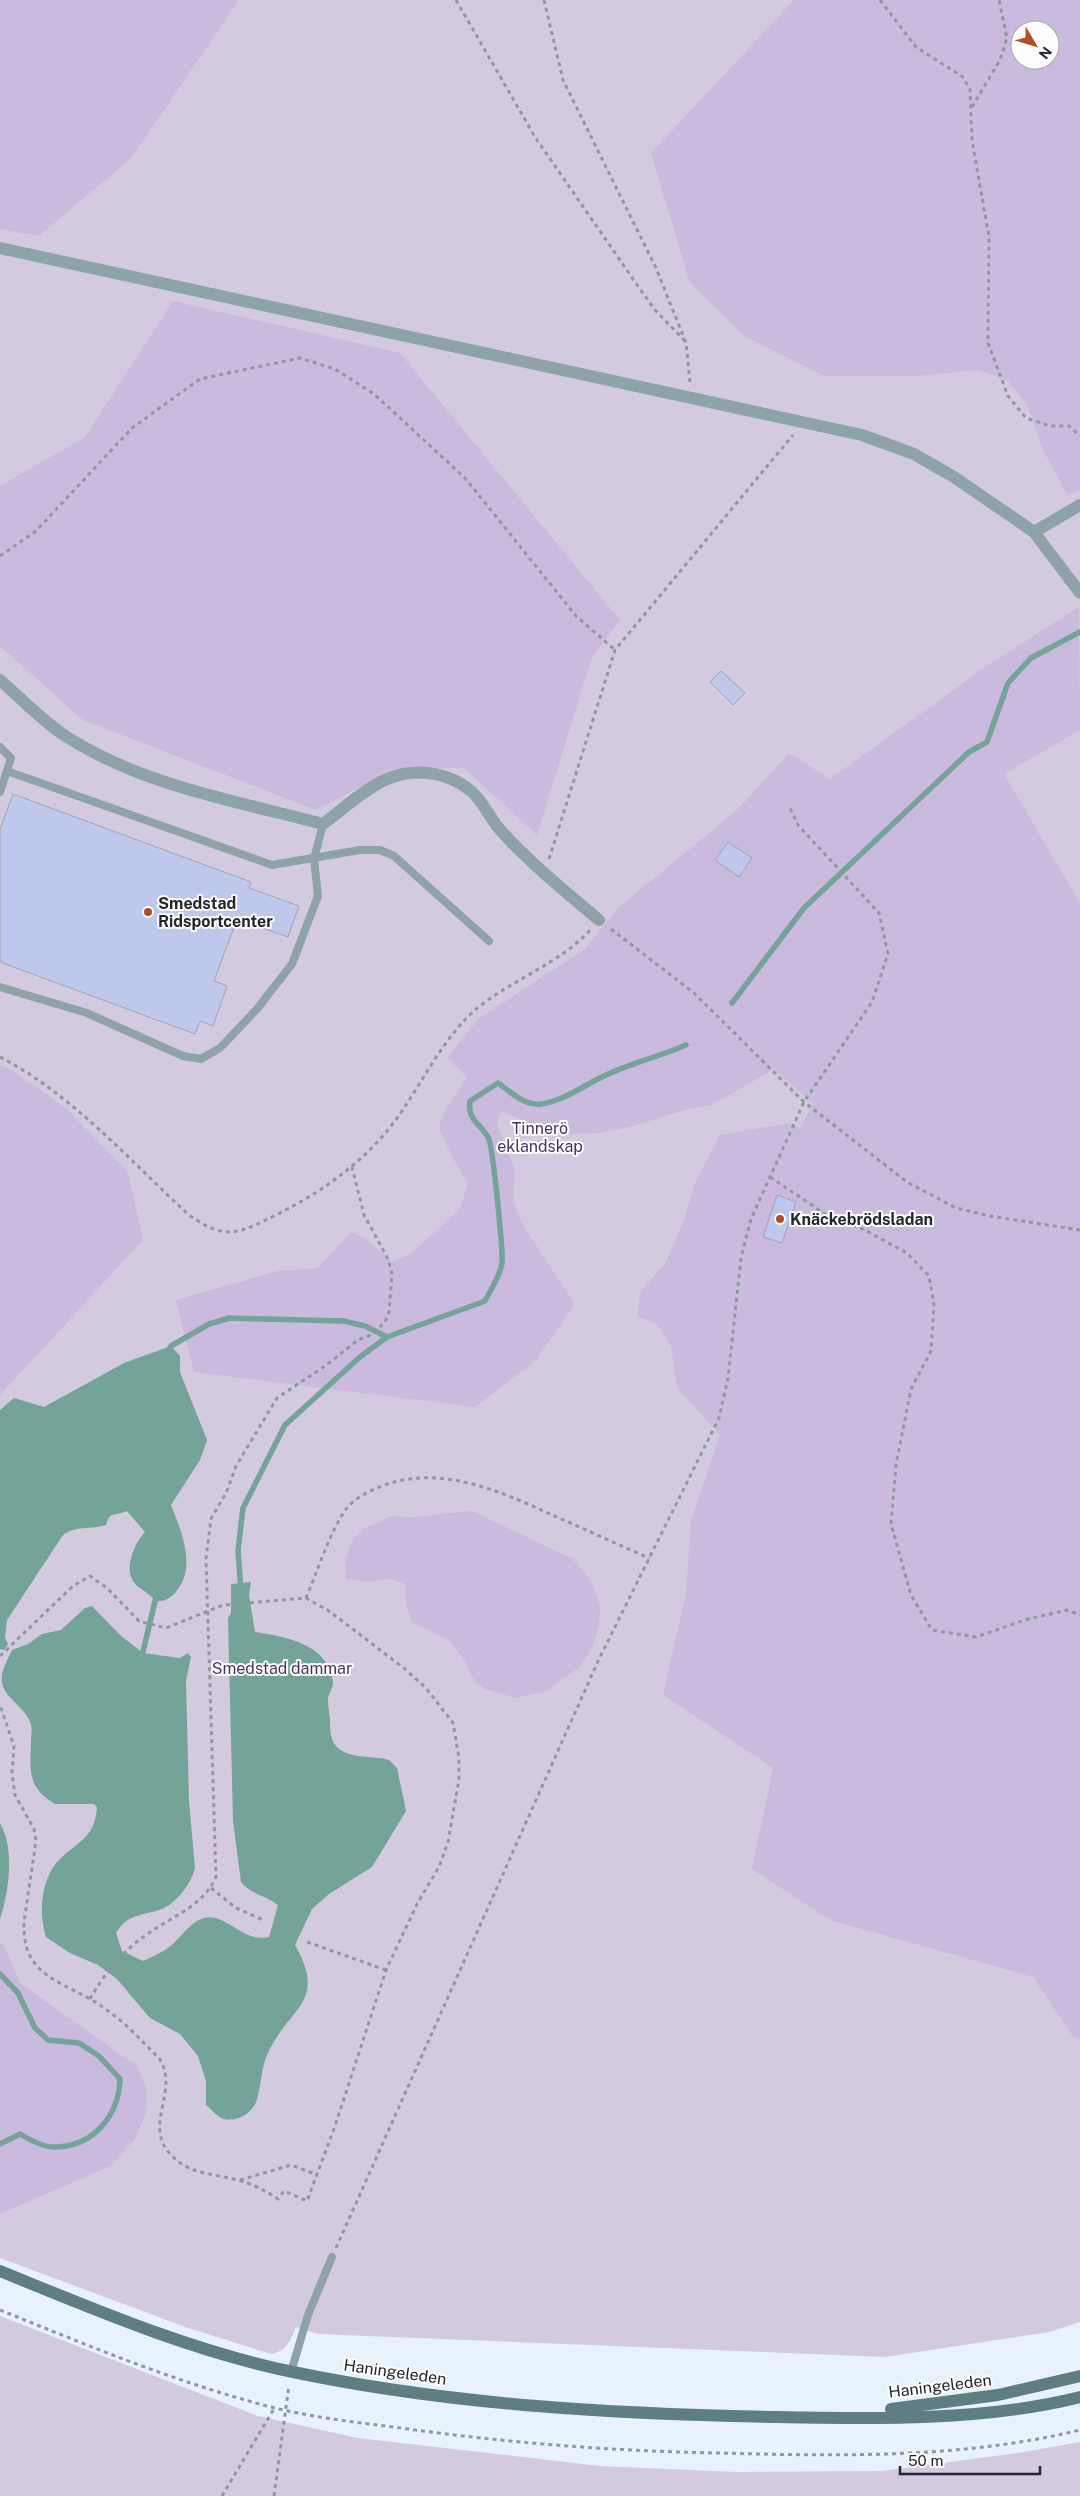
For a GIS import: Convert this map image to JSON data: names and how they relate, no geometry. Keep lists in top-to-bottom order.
{
  "streets": {
    "main road": ["Haningeleden"]
  },
  "parks": ["Tinnerö eklandskap", "Smedstad dammar"],
  "places": ["Smedstad Ridsportcenter", "Knäckebrödsladan"],
  "scale_bar": "50 m",
  "north": "bottom right"
}
